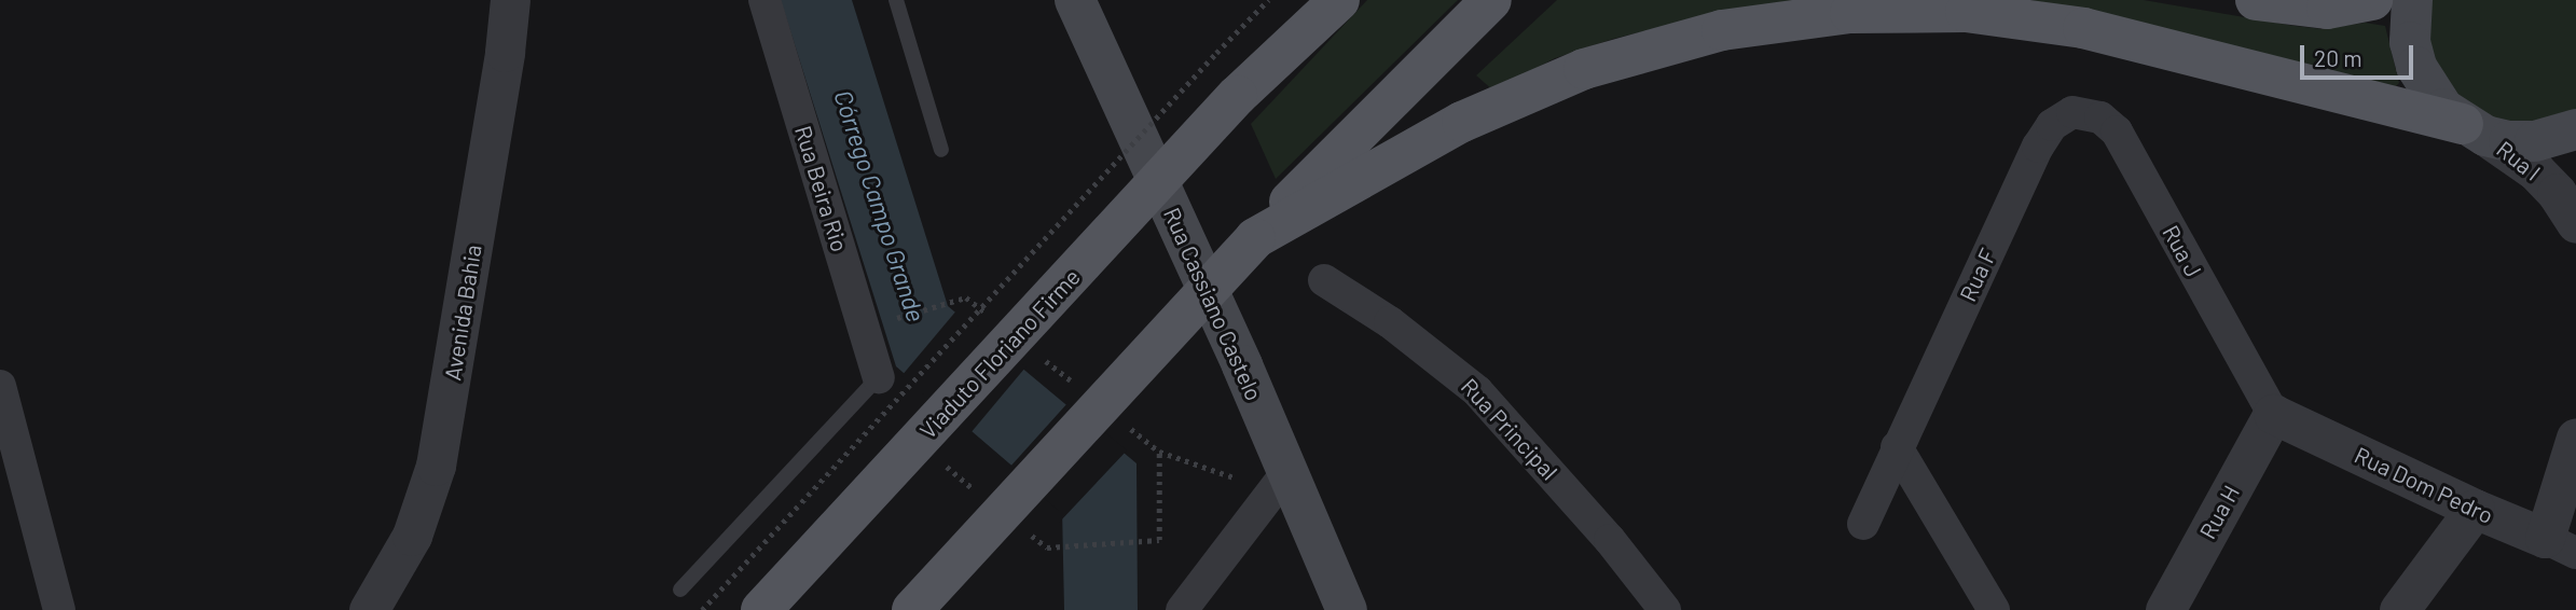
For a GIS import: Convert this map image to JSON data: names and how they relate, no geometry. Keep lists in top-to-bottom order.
{
  "streets": {
    "main road": ["Rua Cassiano Castelo", "Viaduto Floriano Firme"],
    "street": [
      "Rua I",
      "Rua Beira Rio",
      "Rua J",
      "Rua F",
      "Avenida Bahia",
      "Rua Principal",
      "Rua Dom Pedro",
      "Rua H"
    ]
  },
  "crossings": [
    ["Rua J", "Rua F"],
    ["Rua J", "Rua Dom Pedro"],
    ["Rua J", "Rua H"],
    ["Rua Dom Pedro", "Rua H"]
  ],
  "water": ["Córrego Campo Grande"],
  "scale_bar": "20 m"
}
